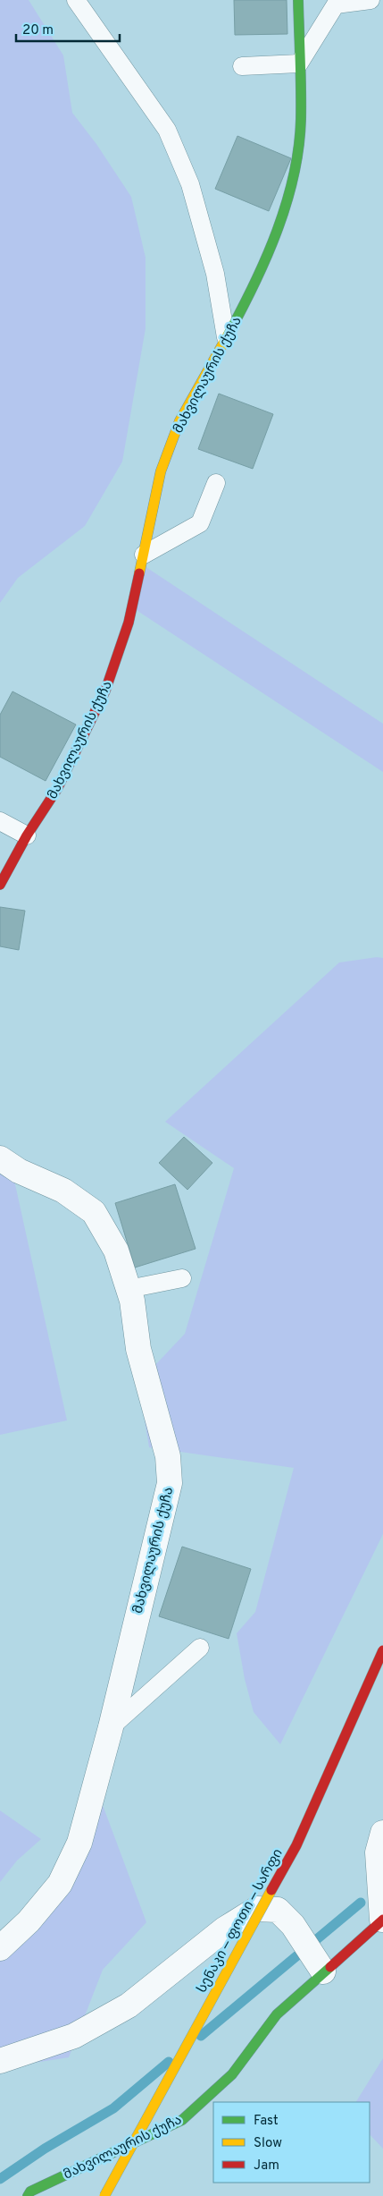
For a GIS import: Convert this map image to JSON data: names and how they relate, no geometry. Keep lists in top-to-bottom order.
{
  "streets": {
    "main road": ["მახვილაურის ქუჩა", "სენაკი — ფოთი — სარფი"]
  },
  "legend": ["Fast", "Slow", "Jam"],
  "scale_bar": "20 m"
}
